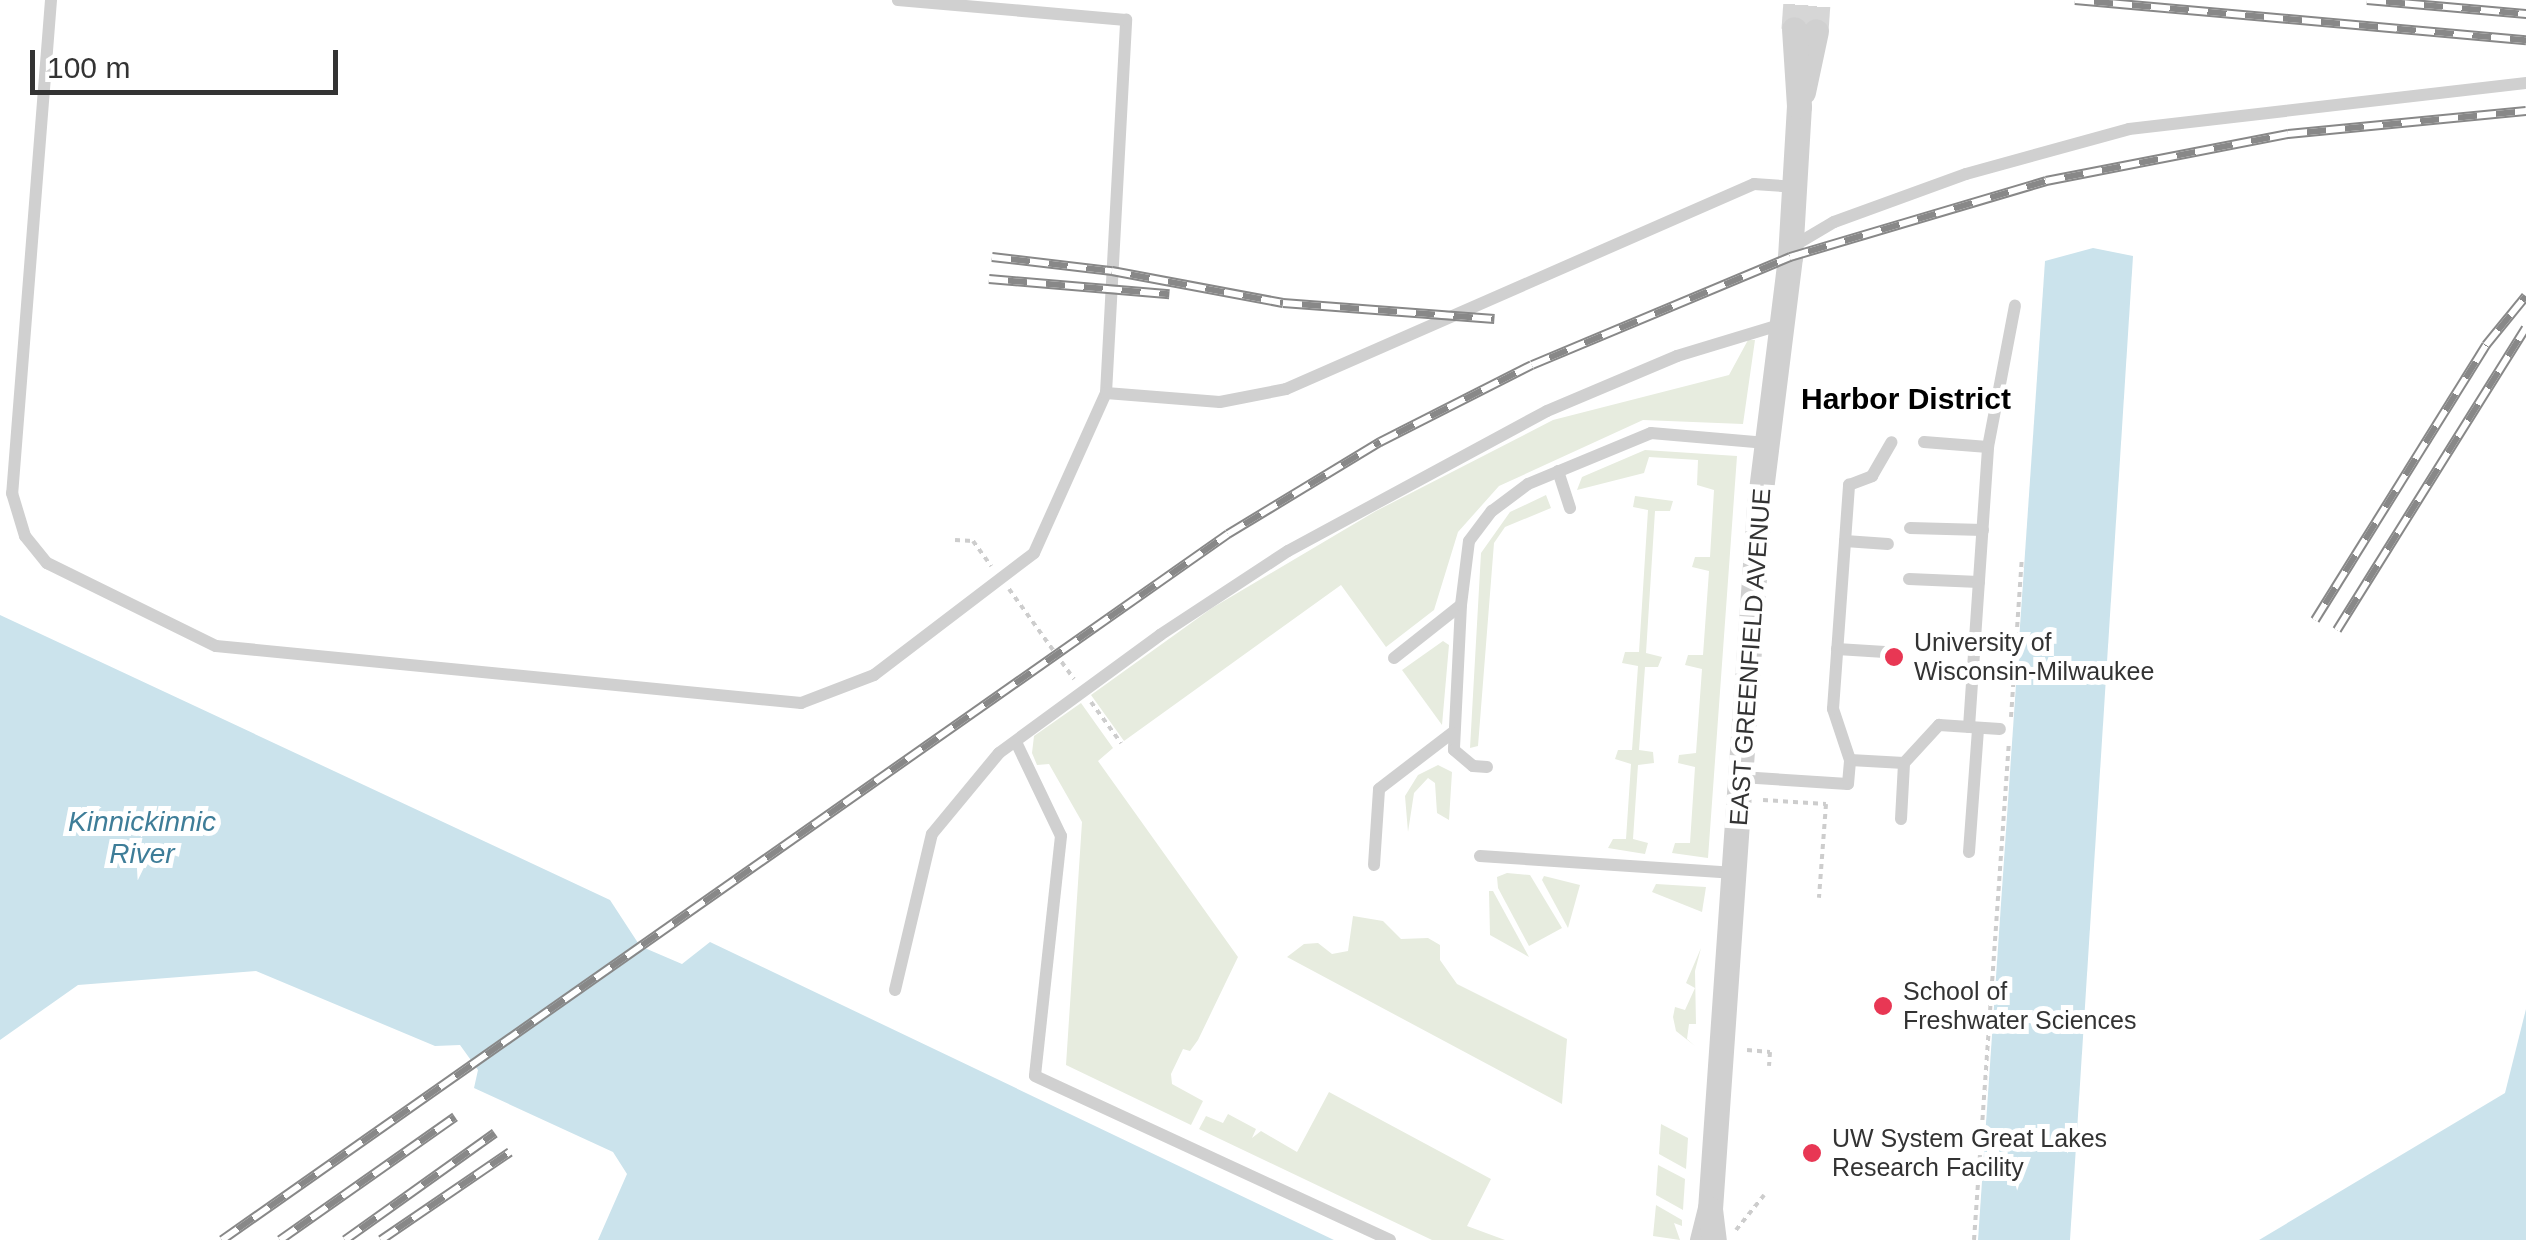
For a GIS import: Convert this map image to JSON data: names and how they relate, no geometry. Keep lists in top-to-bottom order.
{
  "streets": {
    "street": ["EAST GREENFIELD AVENUE"]
  },
  "districts": ["Harbor District"],
  "water": ["Kinnickinnic River"],
  "places": ["University of Wisconsin-Milwaukee", "School of Freshwater Sciences", "UW System Great Lakes Research Facility"],
  "scale_bar": "100 m"
}
